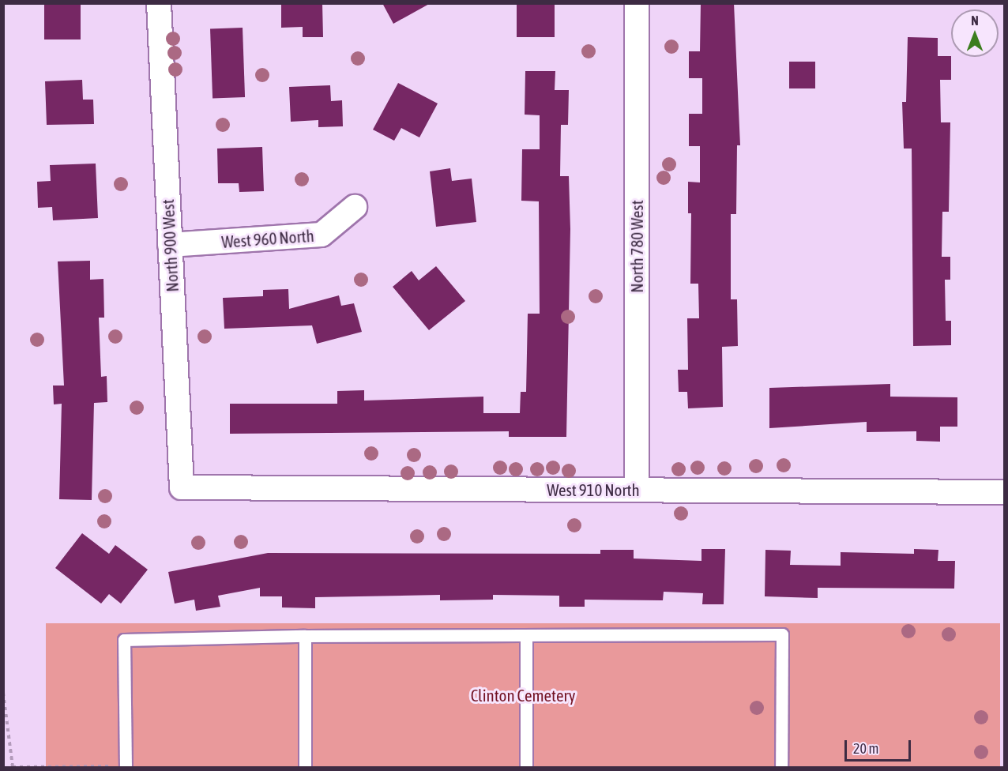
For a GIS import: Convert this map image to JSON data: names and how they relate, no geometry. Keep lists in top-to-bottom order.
{
  "streets": {
    "street": [
      "West 960 North",
      "North 900 West",
      "North 780 West",
      "West 910 North"
    ]
  },
  "crossings": [
    ["West 960 North", "North 900 West"],
    ["North 900 West", "West 910 North"],
    ["North 780 West", "West 910 North"]
  ],
  "parks": ["Clinton Cemetery"],
  "scale_bar": "20 m",
  "north": "top"
}
